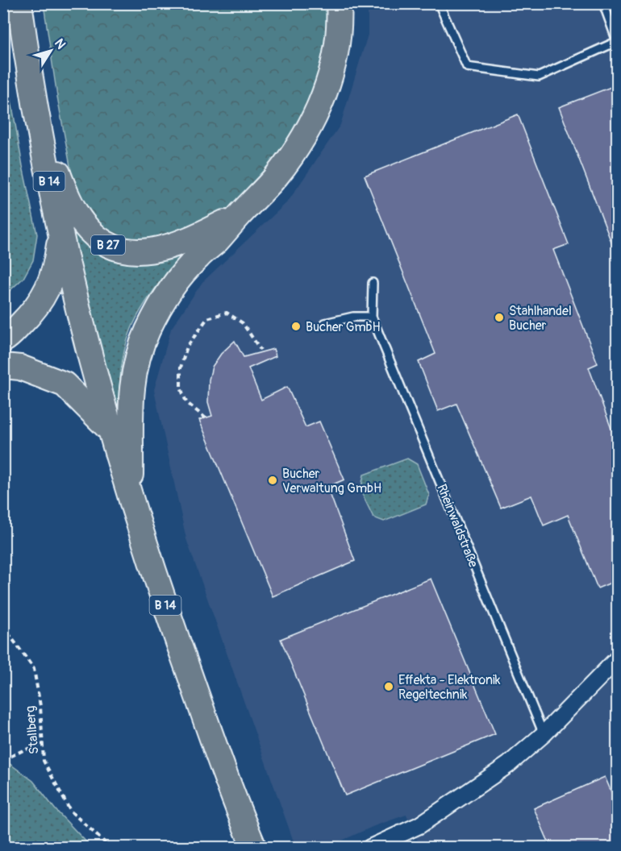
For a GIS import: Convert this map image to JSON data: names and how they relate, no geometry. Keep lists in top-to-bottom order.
{
  "streets": {
    "main road": ["B 14", "B 27"],
    "lane": ["Rheinwaldstraße"],
    "path": ["Stallberg"]
  },
  "crossings": [
    ["B 14", "B 27"]
  ],
  "places": [
    "Stahlhandel Bucher",
    "Bucher GmbH",
    "Bucher Verwaltung GmbH",
    "Effekta - Elektronik Regeltechnik"
  ],
  "north": "top right"
}
